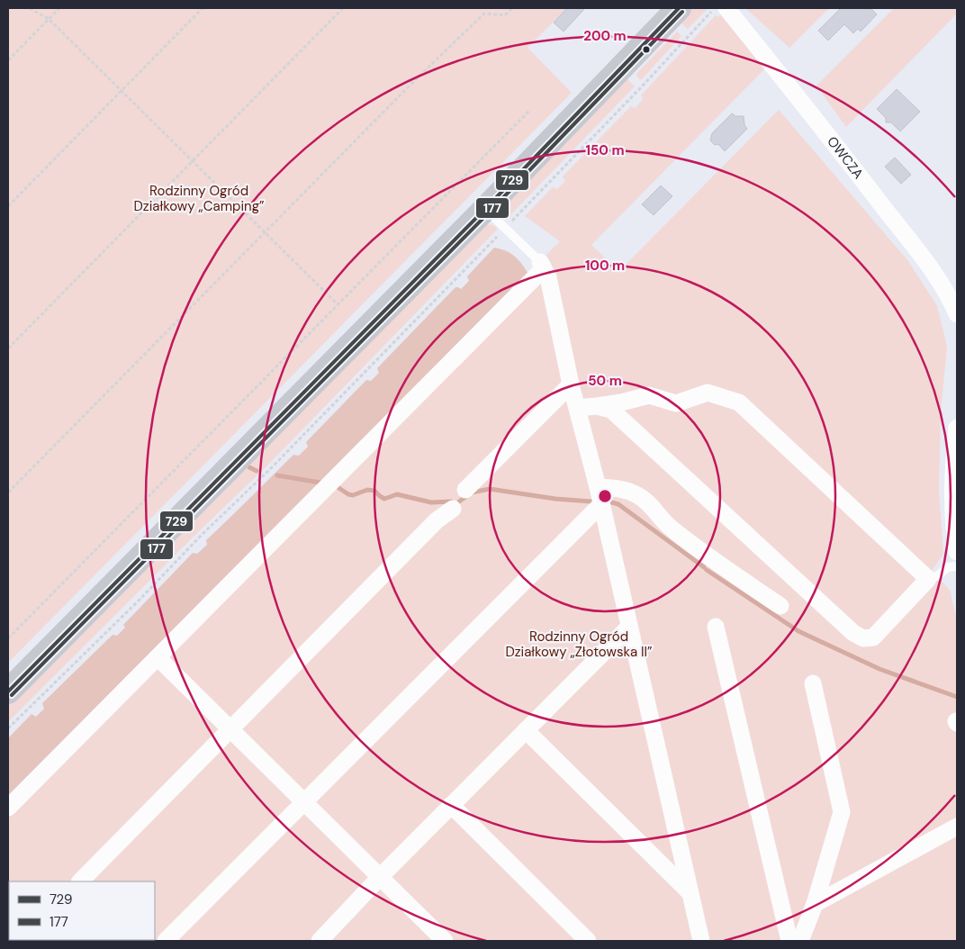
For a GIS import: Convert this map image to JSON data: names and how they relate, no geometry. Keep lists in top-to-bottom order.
{
  "streets": {
    "street": ["OWCZA"]
  },
  "parks": ["Rodzinny Ogród Działkowy „Camping”", "Rodzinny Ogród Działkowy „Złotowska II”"],
  "lines": ["transit line 729", "transit line 177"],
  "legend": ["729", "177"],
  "rings": [
    "200 m",
    "150 m",
    "100 m",
    "50 m"
  ]
}
